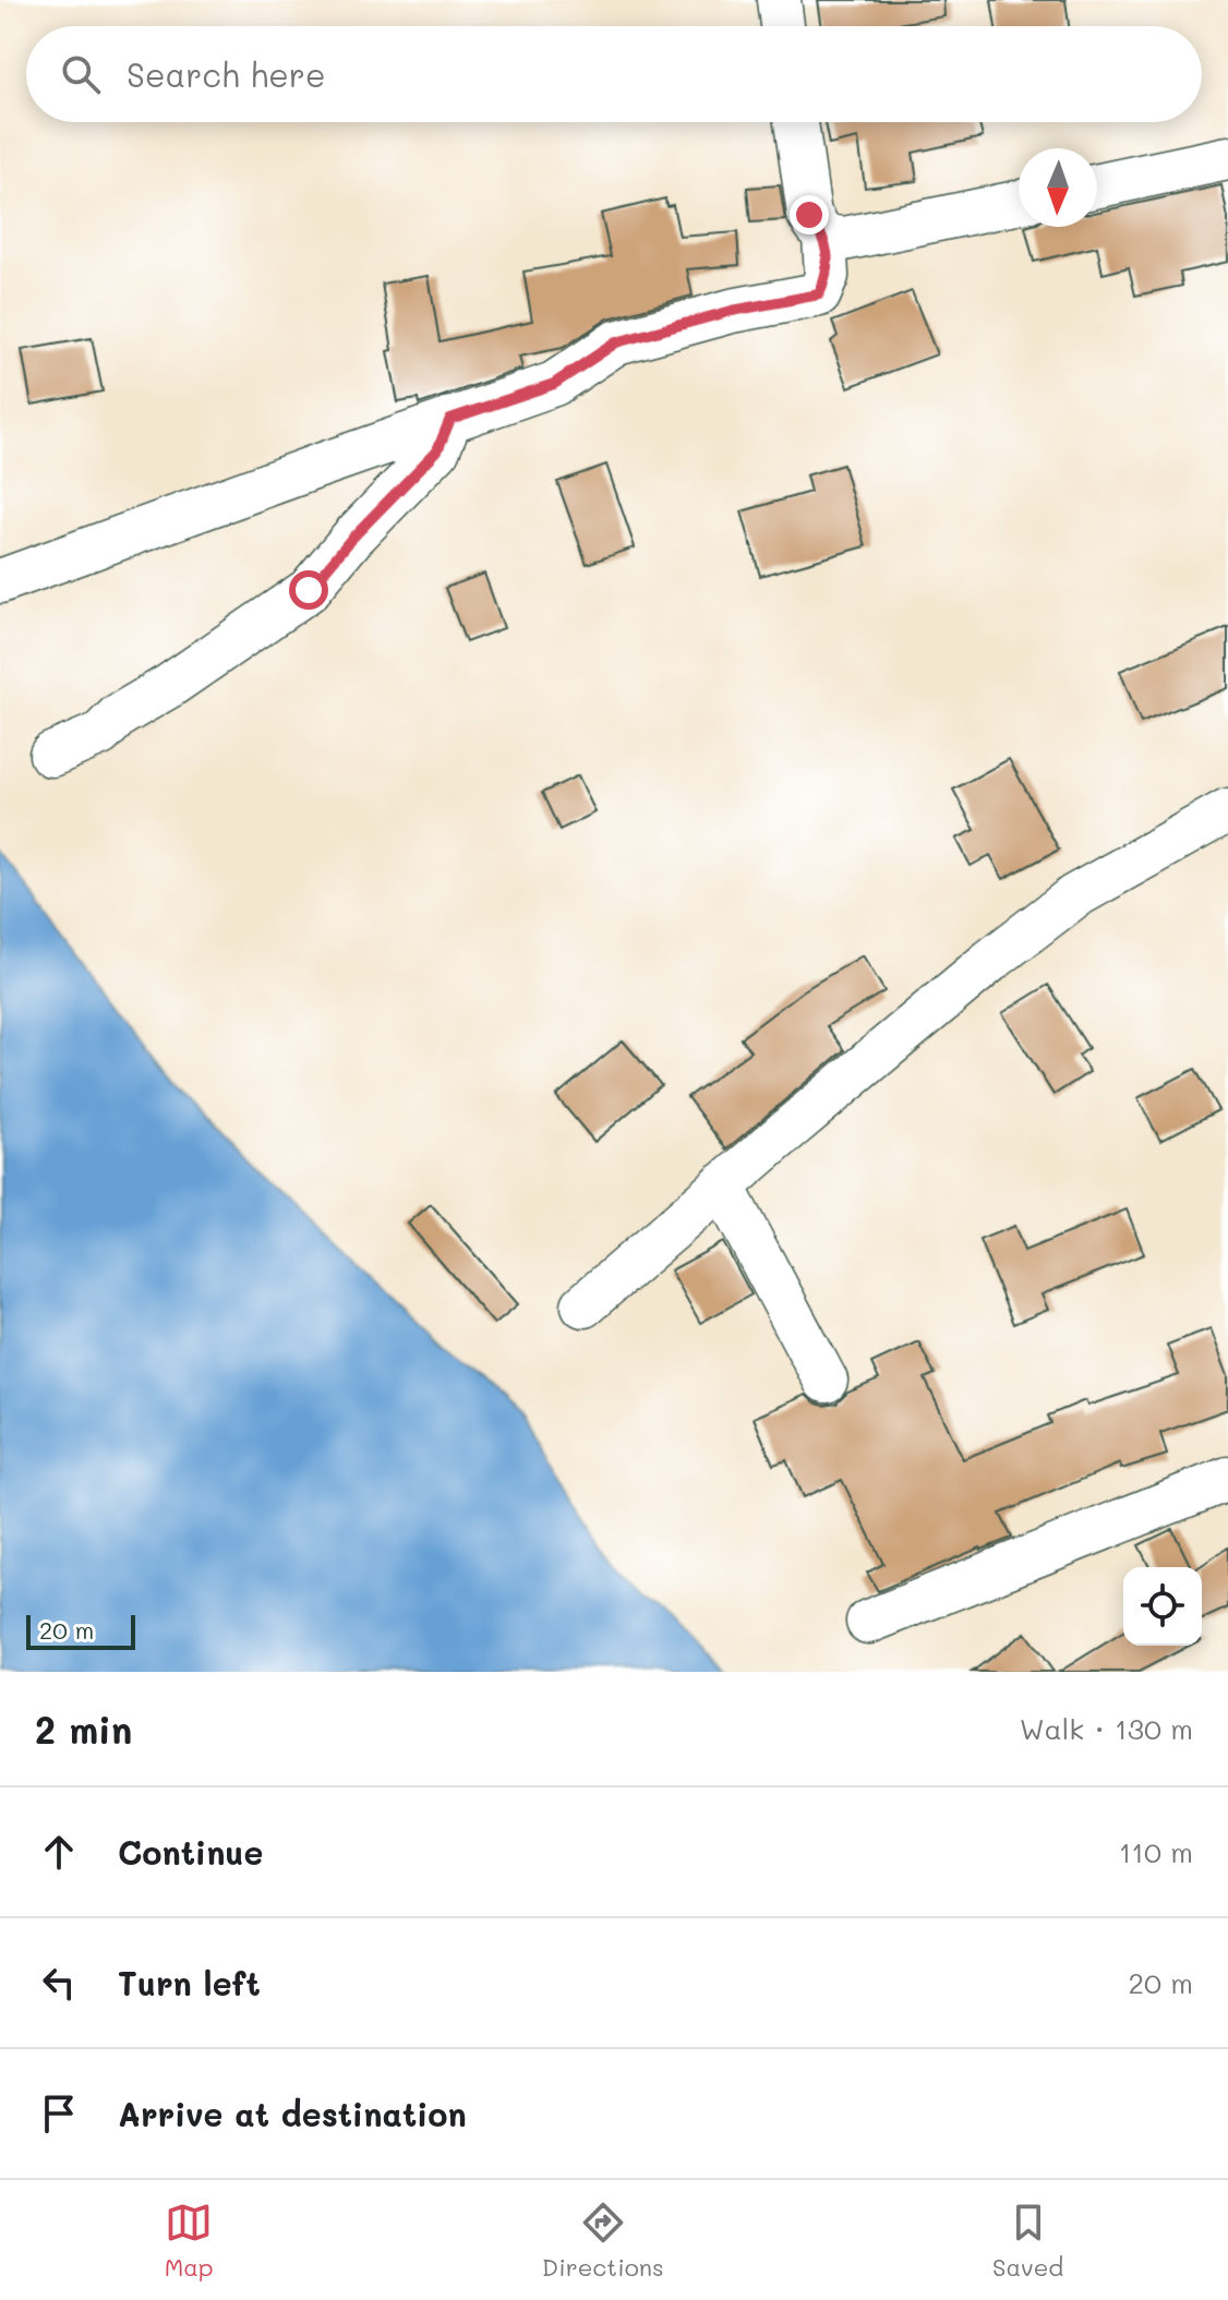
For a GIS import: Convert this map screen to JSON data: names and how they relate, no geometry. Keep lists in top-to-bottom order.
{
  "scale_bar": "20 m",
  "north": "bottom",
  "page": {
    "search": "Search here",
    "scale": "20 m",
    "heading": ["2 min", "Walk · 130 m"],
    "list": [
      ["Continue", "110 m"],
      ["Turn left", "20 m"],
      "Arrive at destination"
    ],
    "nav": ["Map", "Directions", "Saved"]
  }
}
